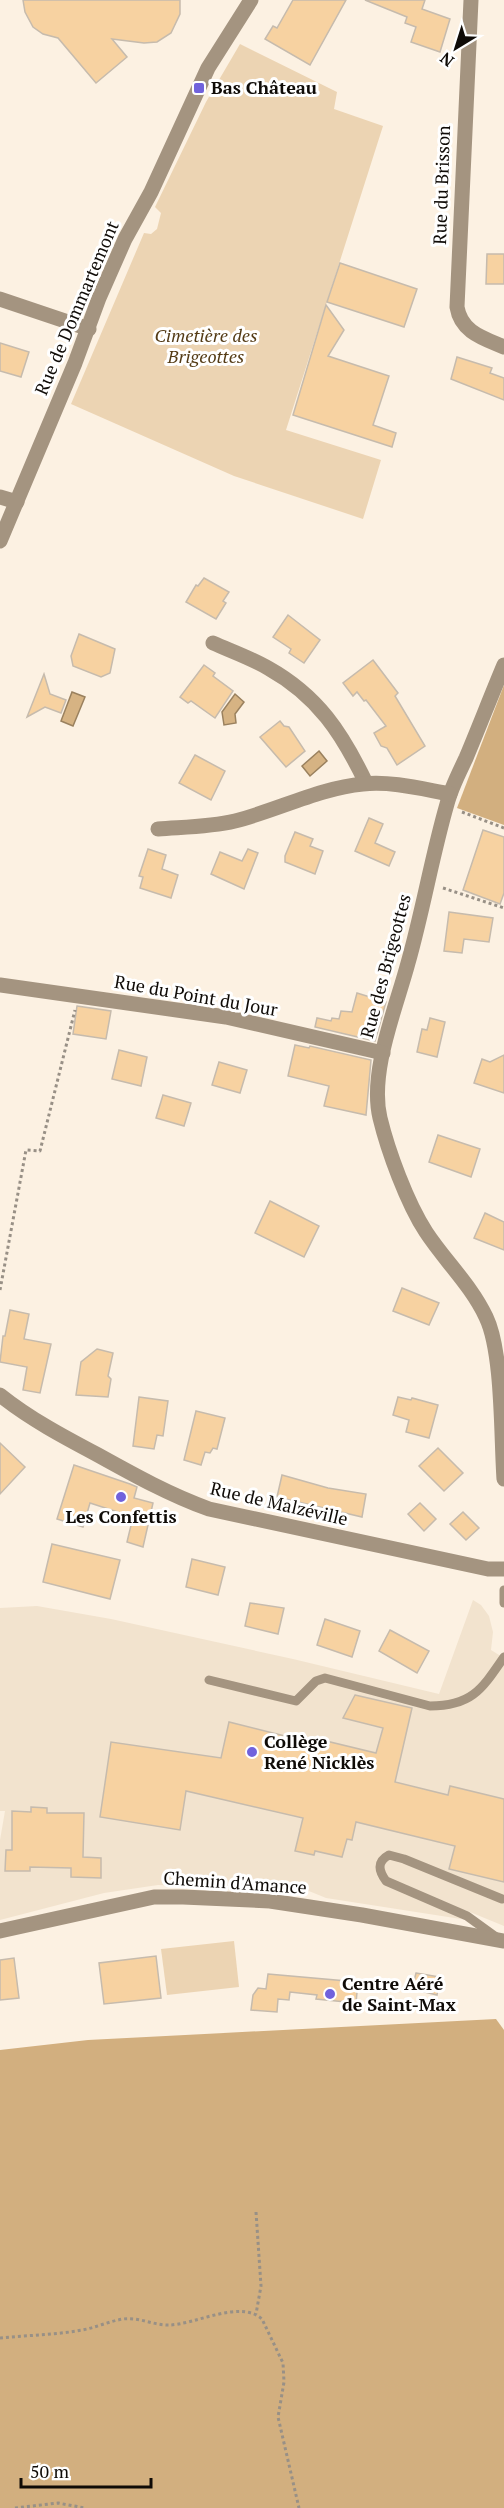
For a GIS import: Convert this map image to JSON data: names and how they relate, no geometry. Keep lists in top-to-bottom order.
{
  "streets": {
    "street": [
      "Rue du Brisson",
      "Rue de Dommartemont",
      "Rue des Brigeottes",
      "Rue du Point du Jour",
      "Rue de Malzéville",
      "Chemin d'Amance"
    ]
  },
  "crossings": [
    ["Rue des Brigeottes", "Rue du Point du Jour"]
  ],
  "parks": ["Cimetière des Brigeottes"],
  "places": {
    "transit": ["Bas Château"],
    "other": ["Les Confettis", "Collège René Nicklès", "Centre Aéré de Saint-Max"]
  },
  "scale_bar": "50 m",
  "north": "bottom left"
}
